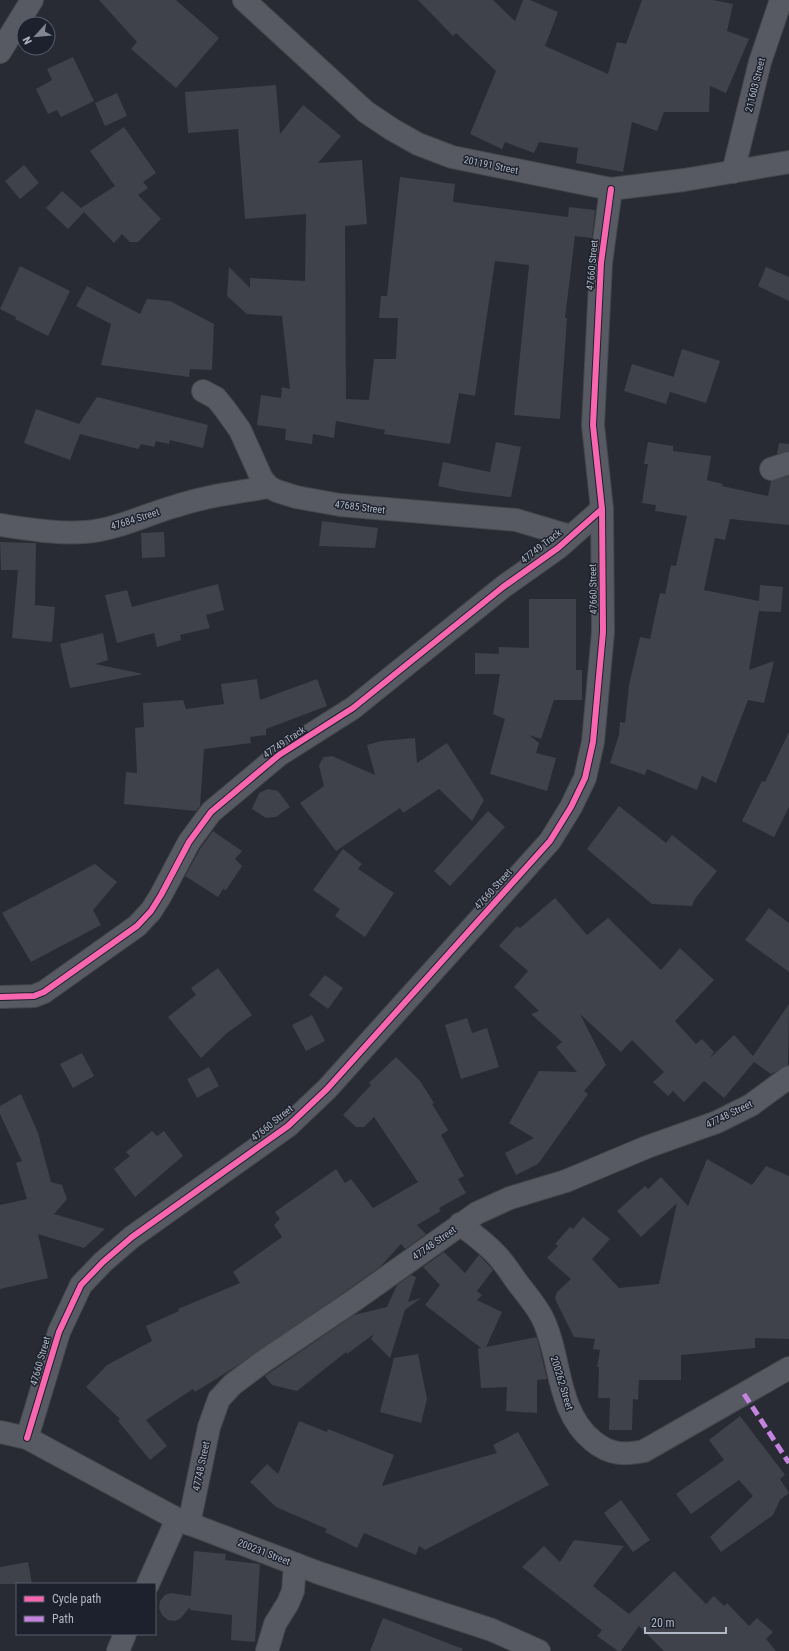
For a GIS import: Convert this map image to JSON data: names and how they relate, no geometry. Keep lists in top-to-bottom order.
{
  "streets": {
    "street": [
      "211603 Street",
      "201191 Street",
      "47660 Street",
      "47685 Street",
      "47684 Street",
      "47749 Track",
      "47748 Street",
      "200262 Street",
      "200231 Street"
    ]
  },
  "crossings": [
    ["211603 Street", "201191 Street"],
    ["201191 Street", "47660 Street"],
    ["47660 Street", "47749 Track"],
    ["47660 Street", "200231 Street"],
    ["47685 Street", "47684 Street"],
    ["47685 Street", "47749 Track"],
    ["47748 Street", "200262 Street"],
    ["47748 Street", "200231 Street"]
  ],
  "legend": ["Cycle path", "Path"],
  "scale_bar": "20 m",
  "north": "bottom left"
}
